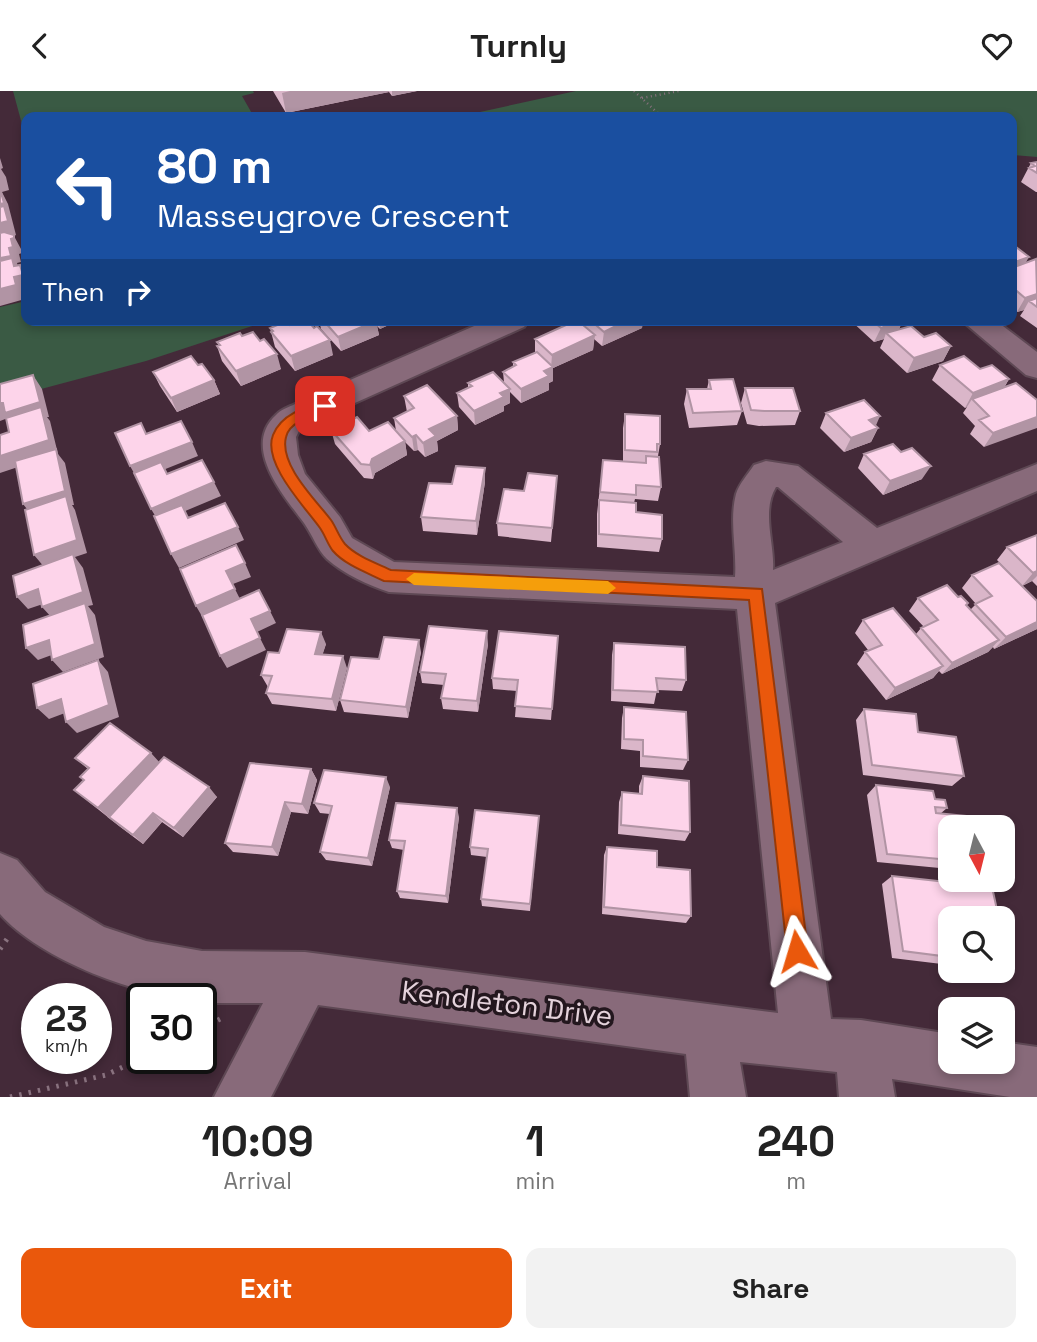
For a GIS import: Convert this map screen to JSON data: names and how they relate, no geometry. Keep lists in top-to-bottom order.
{
  "streets": {
    "street": ["Kendleton Drive"]
  },
  "north": "bottom",
  "page": {
    "header": "Turnly",
    "turn": ["80 m", "Masseygrove Crescent"],
    "then": "Then",
    "speed": "23 km/h",
    "limit": "30",
    "eta": [
      "10:09",
      "Arrival",
      "1",
      "min",
      "240",
      "m"
    ],
    "buttons": ["Exit", "Share"]
  }
}
